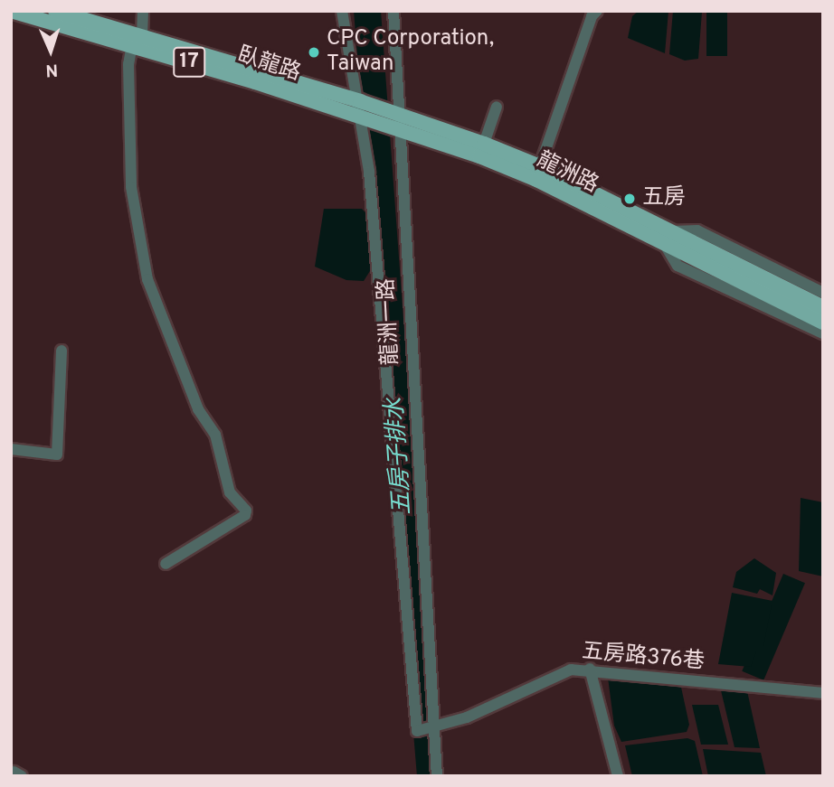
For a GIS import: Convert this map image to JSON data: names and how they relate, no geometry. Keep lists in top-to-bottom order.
{
  "streets": {
    "main road": ["17", "臥龍路", "龍洲路"],
    "street": ["龍洲一路", "五房路376巷"]
  },
  "crossings": [
    ["17", "臥龍路"],
    ["17", "龍洲路"],
    ["17", "龍洲一路"],
    ["龍洲路", "龍洲一路"],
    ["龍洲一路", "五房路376巷"]
  ],
  "water": ["五房子排水"],
  "places": ["CPC Corporation, Taiwan", "五房"],
  "north": "bottom"
}
